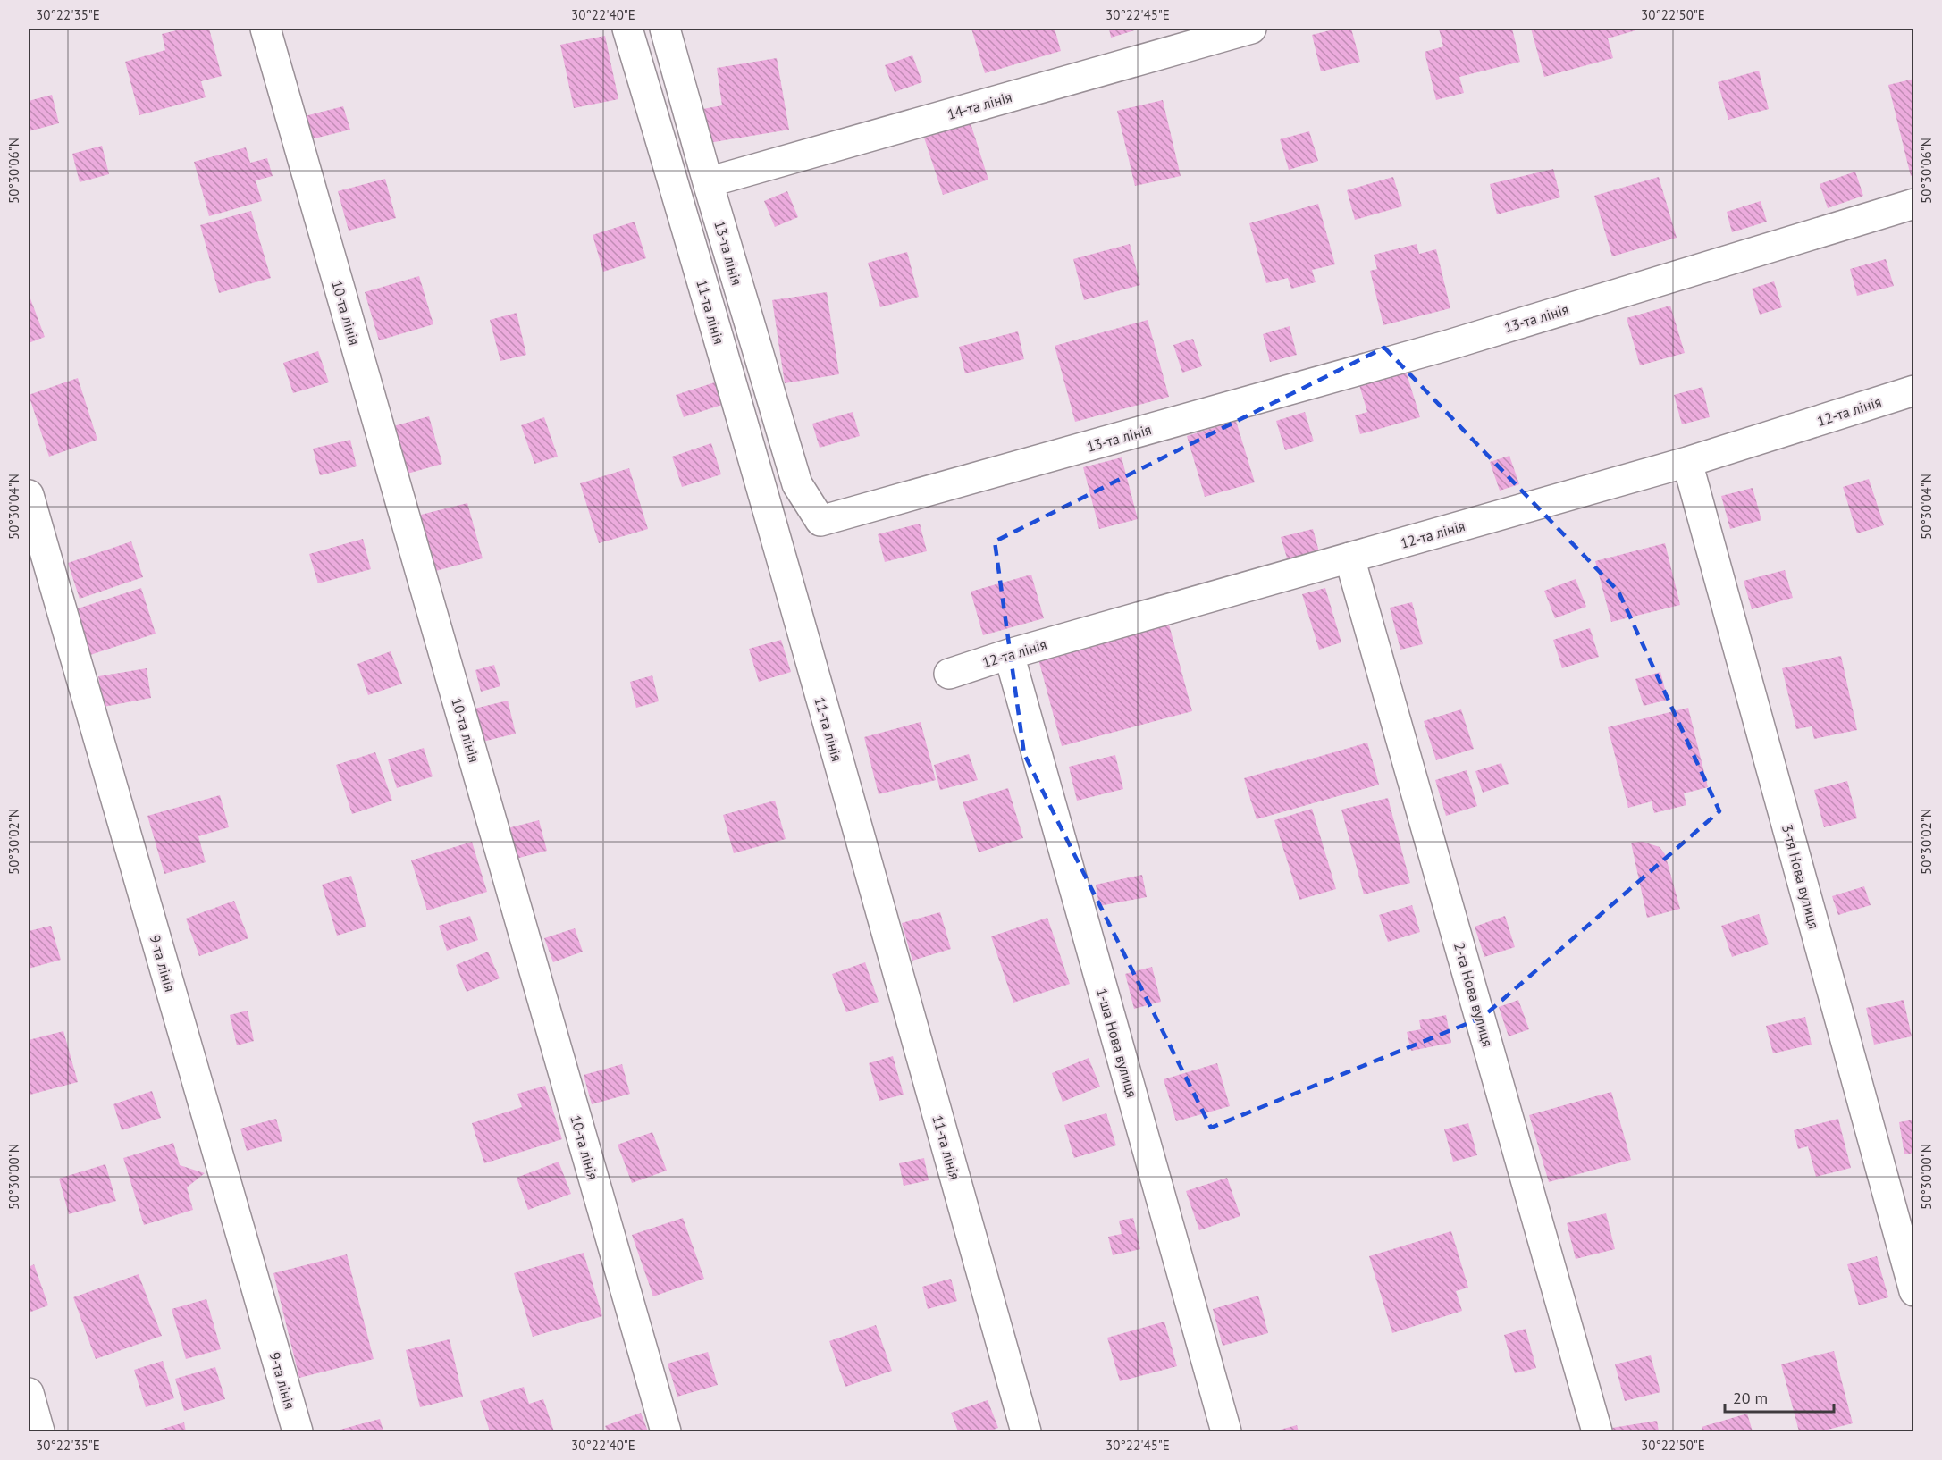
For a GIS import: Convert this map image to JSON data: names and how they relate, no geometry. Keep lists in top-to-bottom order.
{
  "streets": {
    "street": [
      "14-та лінія",
      "13-та лінія",
      "11-та лінія",
      "10-та лінія",
      "12-та лінія",
      "3-тя Нова вулиця",
      "9-та лінія",
      "2-га Нова вулиця",
      "1-ша Нова вулиця"
    ]
  },
  "crossings": [
    ["14-та лінія", "13-та лінія"],
    ["12-та лінія", "3-тя Нова вулиця"],
    ["12-та лінія", "2-га Нова вулиця"],
    ["12-та лінія", "1-ша Нова вулиця"]
  ],
  "scale_bar": "20 m",
  "coordinates": [
    "30°22'35\"E",
    "30°22'40\"E",
    "30°22'45\"E",
    "30°22'50\"E",
    "50°30'06\"N",
    "50°30'04\"N",
    "50°30'02\"N",
    "50°30'00\"N"
  ]
}
